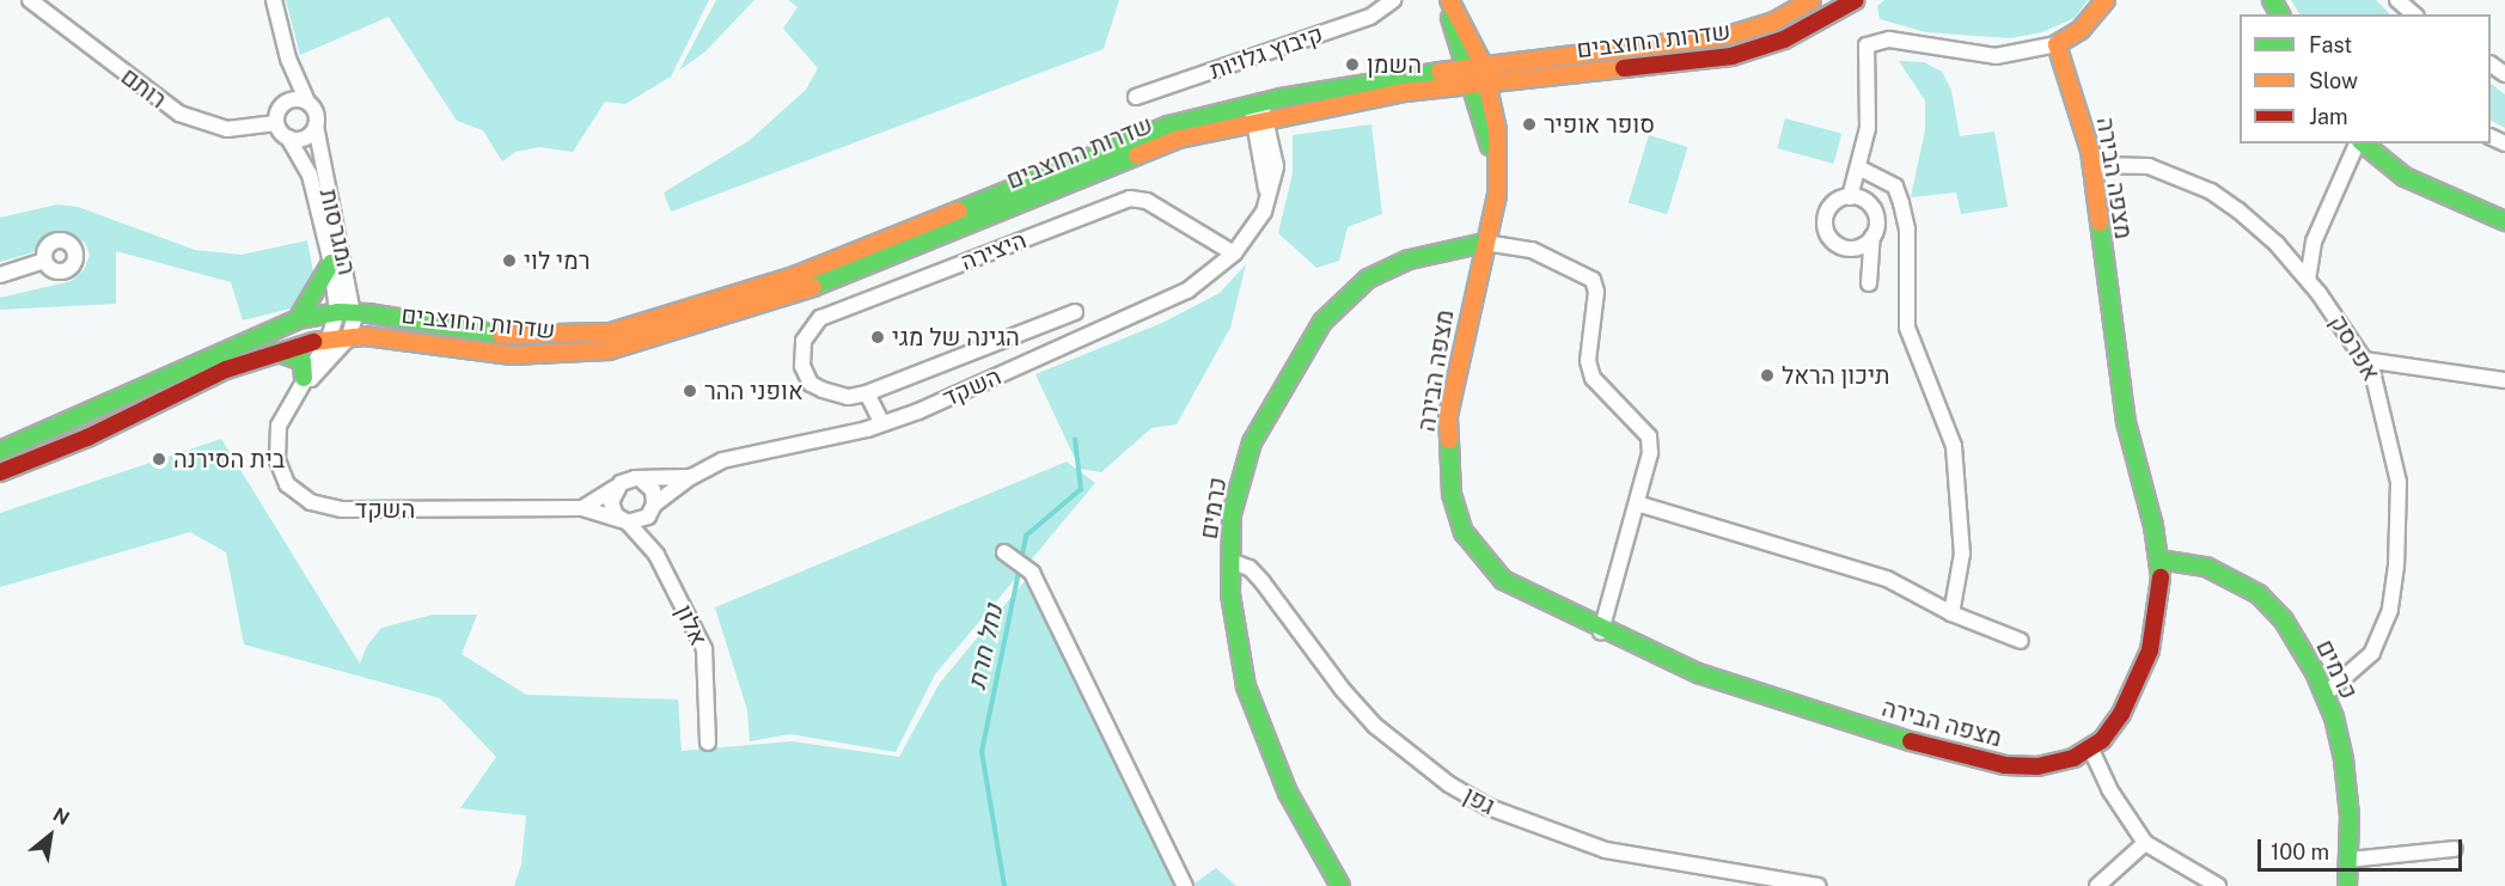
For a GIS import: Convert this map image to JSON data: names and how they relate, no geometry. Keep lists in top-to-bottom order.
{
  "streets": {
    "main road": ["שדרות החוצבים", "מצפה הבירה", "כרמים"],
    "street": [
      "קיבוץ גלויות",
      "רותם",
      "המגרסות",
      "היצירה",
      "אפרסק",
      "השקד",
      "אלון",
      "גפן"
    ]
  },
  "crossings": [
    ["שדרות החוצבים", "מצפה הבירה"],
    ["שדרות החוצבים", "המגרסות"],
    ["שדרות החוצבים", "השקד"],
    ["רותם", "המגרסות"],
    ["מצפה הבירה", "אפרסק"],
    ["מצפה הבירה", "כרמים"],
    ["המגרסות", "השקד"],
    ["היצירה", "השקד"],
    ["אפרסק", "כרמים"],
    ["השקד", "אלון"],
    ["כרמים", "גפן"]
  ],
  "water": ["נחל חרת"],
  "places": [
    "השמן",
    "סופר אופיר",
    "רמי לוי",
    "הגינה של מגי",
    "תיכון הראל",
    "אופני ההר",
    "בית הסירנה"
  ],
  "legend": ["Fast", "Slow", "Jam"],
  "scale_bar": "100 m",
  "north": "top right"
}
